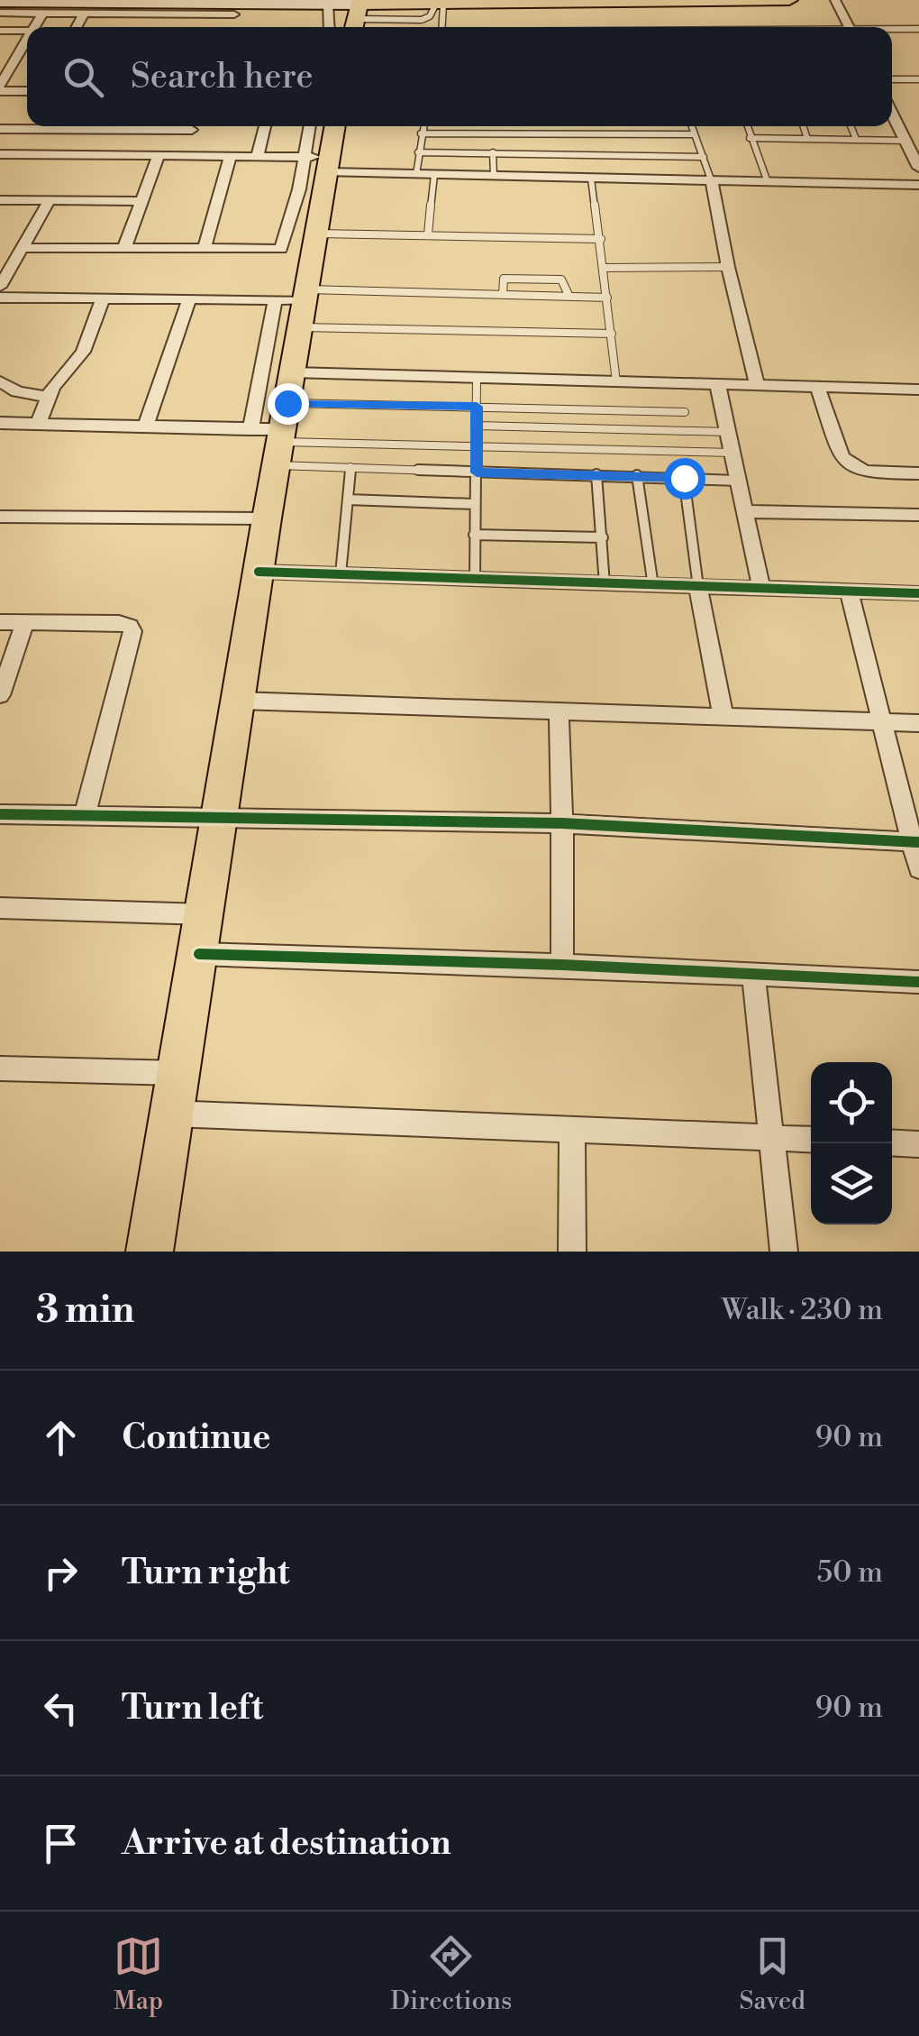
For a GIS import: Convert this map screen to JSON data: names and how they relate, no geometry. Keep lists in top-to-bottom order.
{
  "page": {
    "search": "Search here",
    "heading": ["3 min", "Walk · 230 m"],
    "list": [
      ["Continue", "90 m"],
      ["Turn right", "50 m"],
      ["Turn left", "90 m"],
      "Arrive at destination"
    ],
    "nav": ["Map", "Directions", "Saved"]
  }
}
